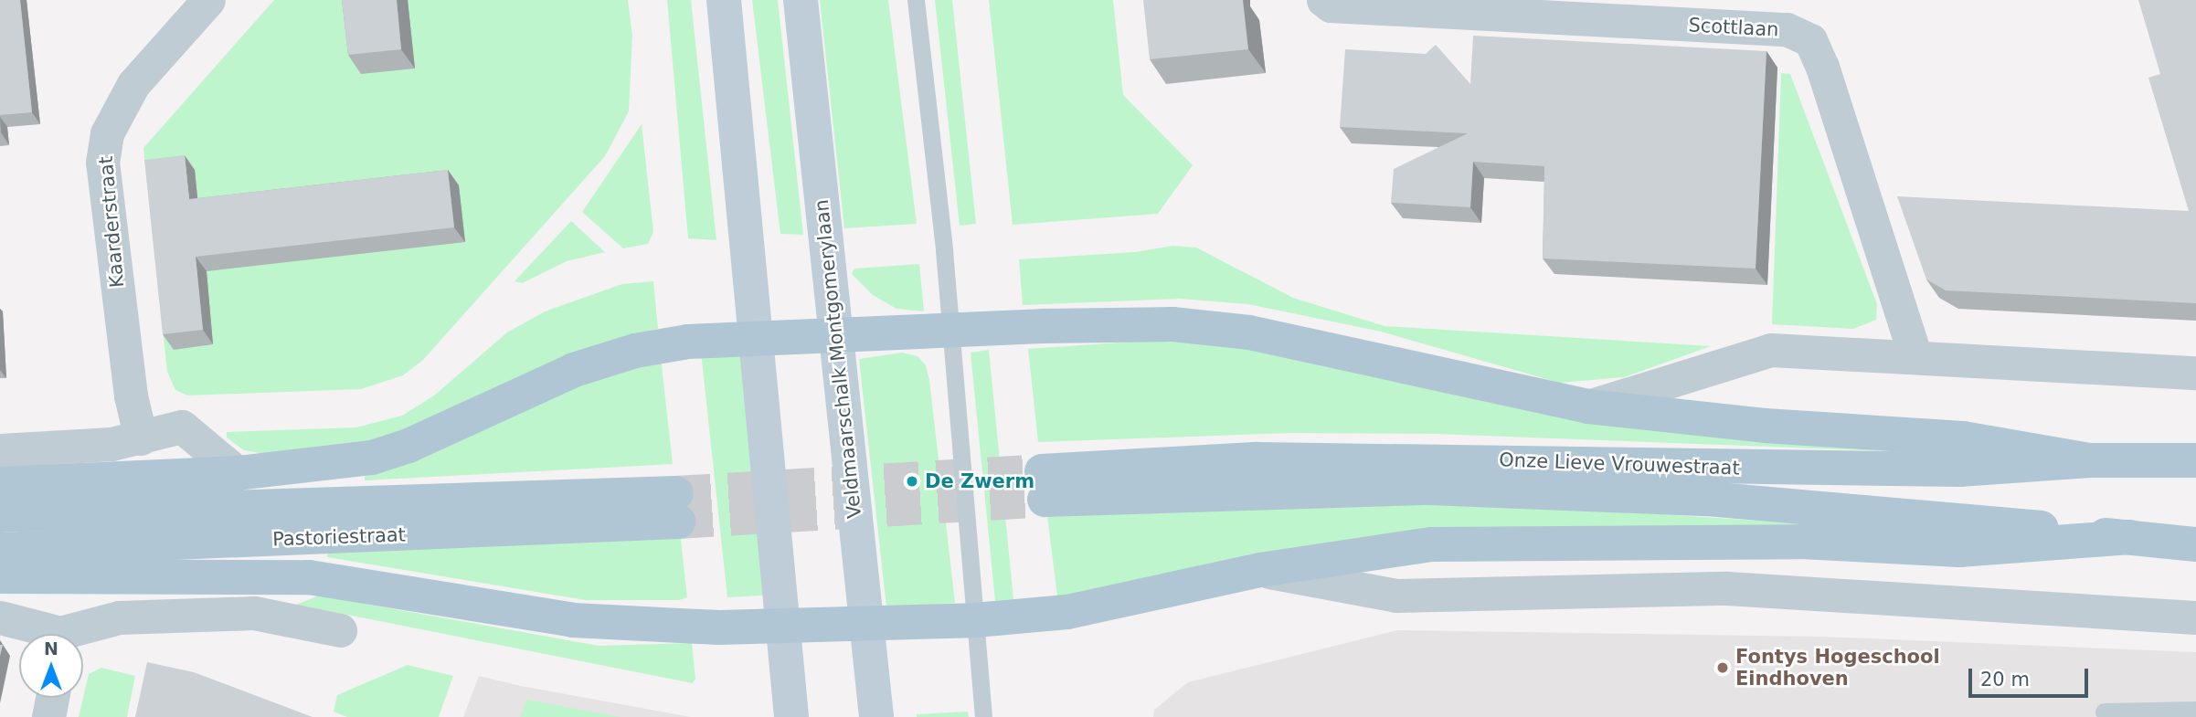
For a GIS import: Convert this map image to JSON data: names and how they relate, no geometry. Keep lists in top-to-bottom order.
{
  "streets": {
    "main road": ["Veldmaarschalk Montgomerylaan", "Onze Lieve Vrouwestraat", "Pastoriestraat"],
    "street": ["Scottlaan", "Kaarderstraat"]
  },
  "places": ["De Zwerm", "Fontys Hogeschool Eindhoven"],
  "scale_bar": "20 m",
  "north": "top"
}
